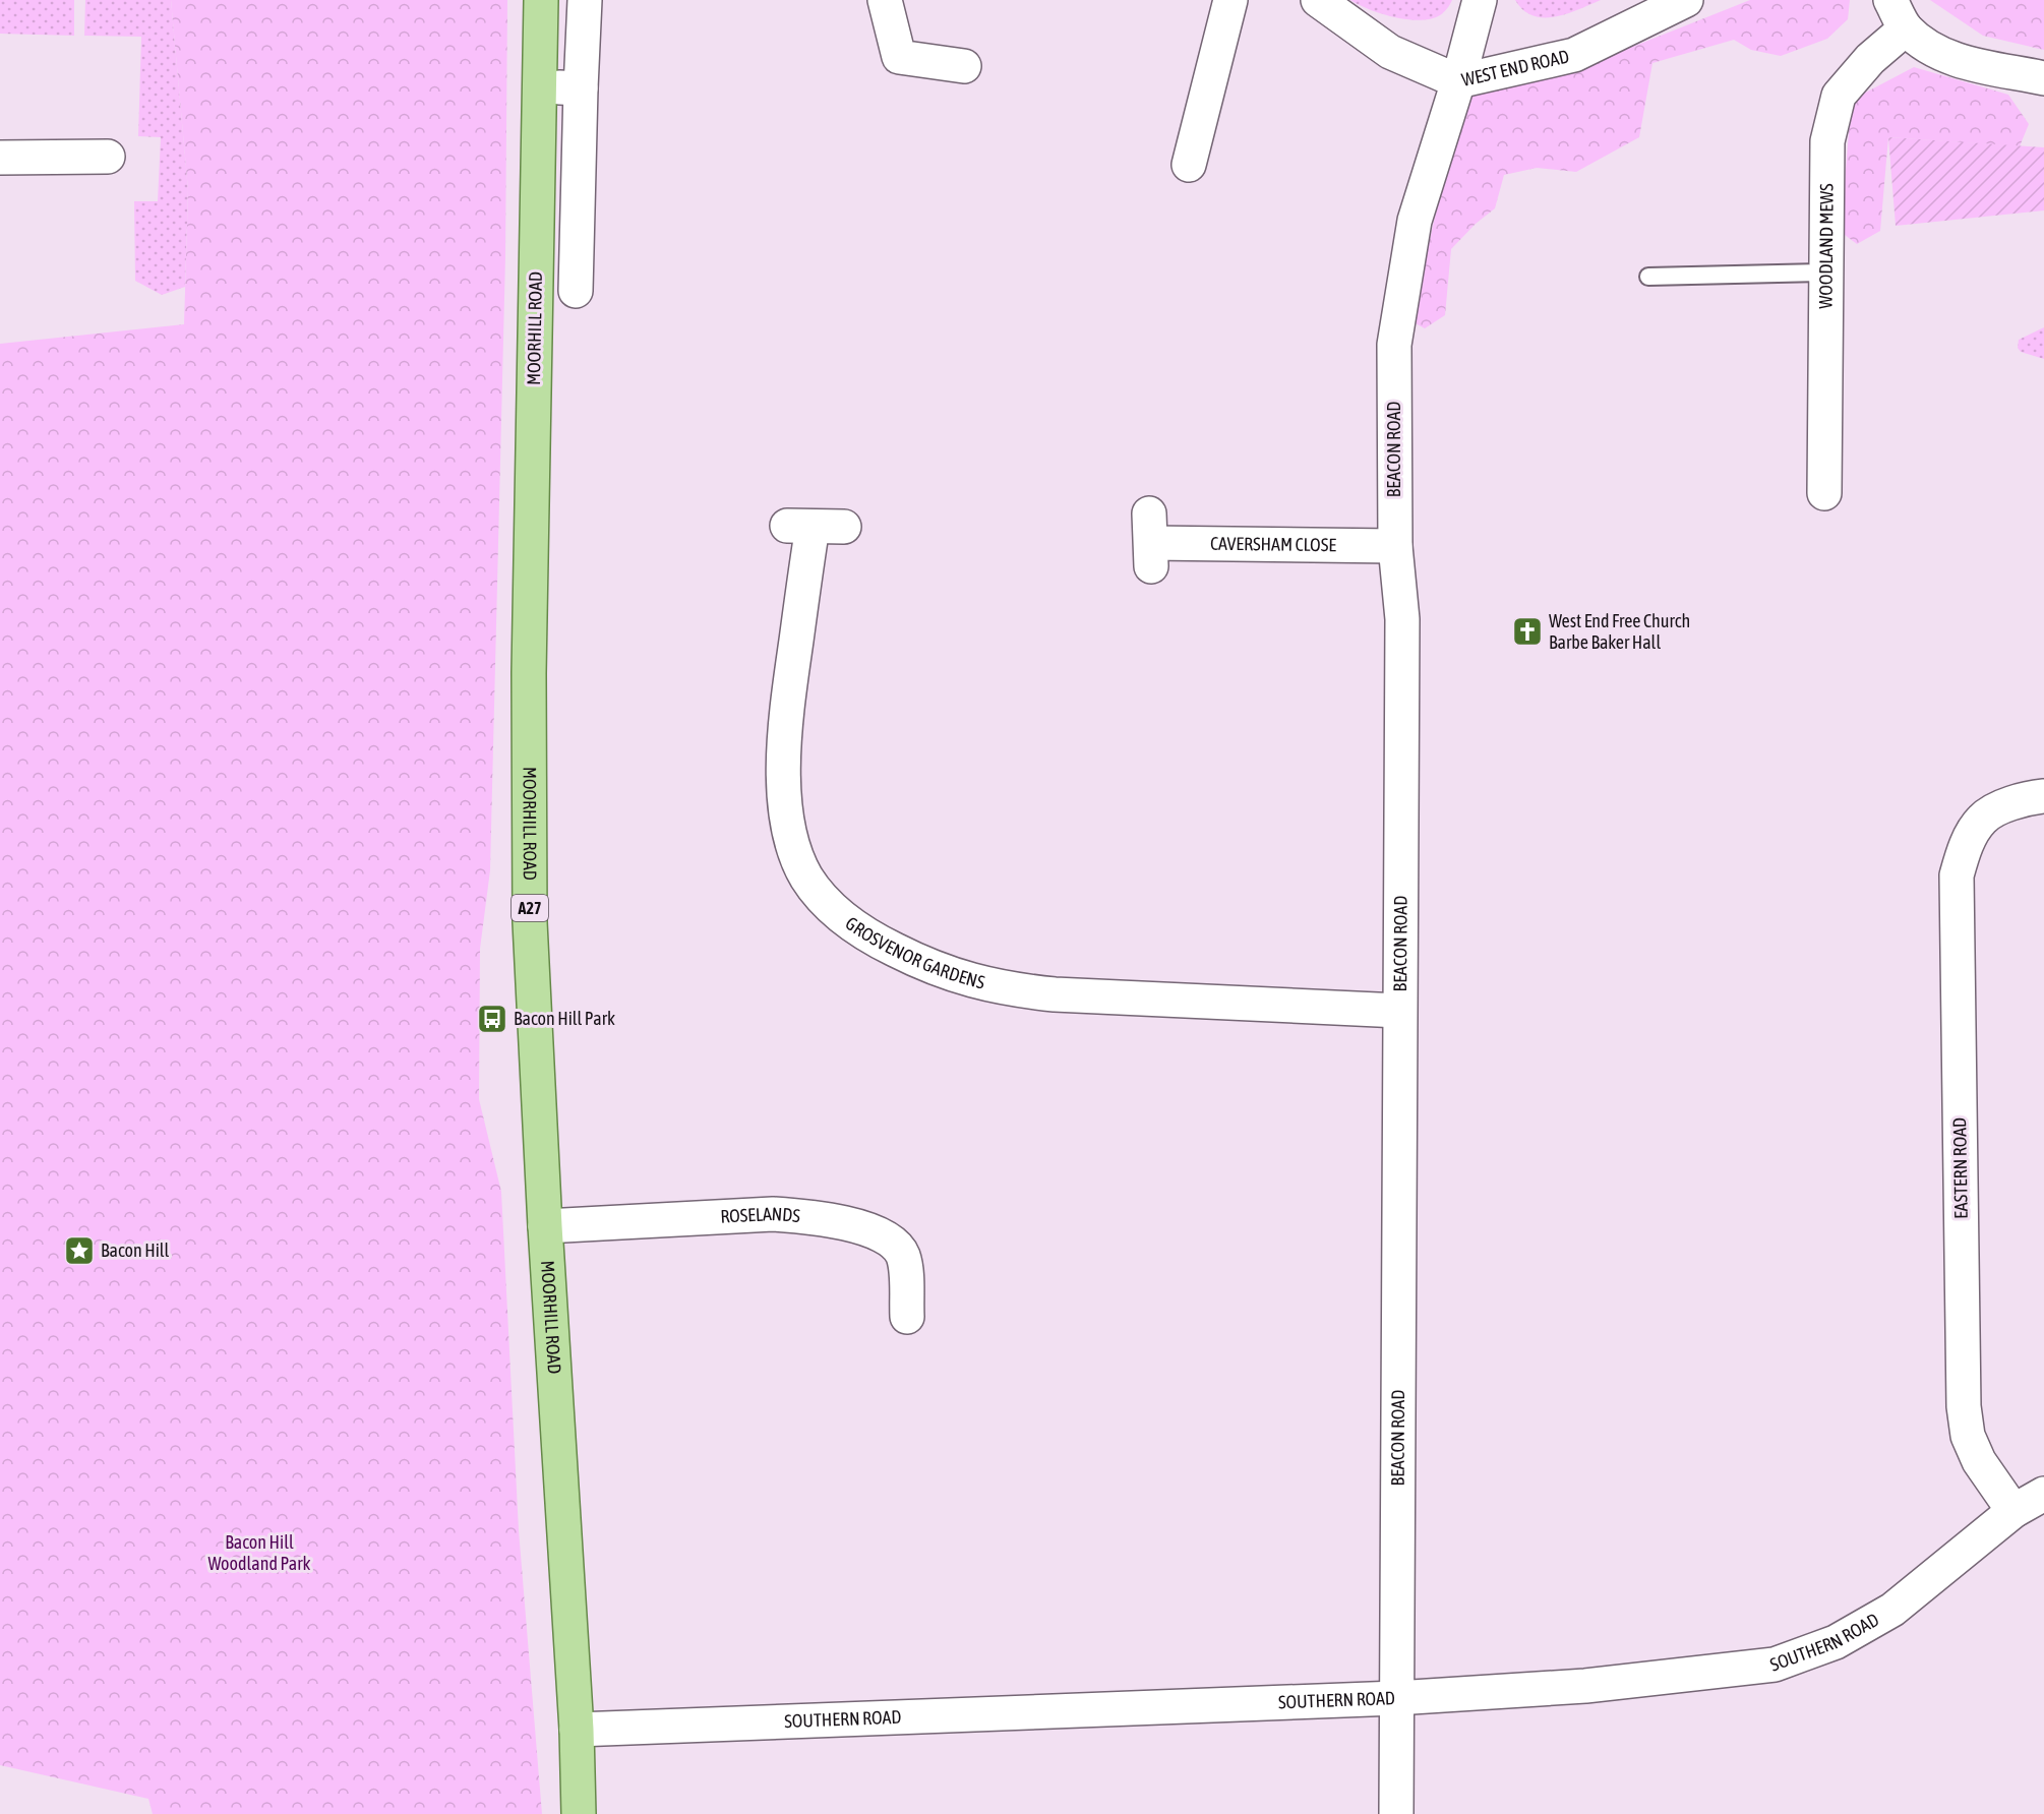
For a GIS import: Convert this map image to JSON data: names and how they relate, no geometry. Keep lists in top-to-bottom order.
{
  "streets": {
    "main road": ["MOORHILL ROAD", "A27"],
    "street": [
      "WEST END ROAD",
      "WOODLAND MEWS",
      "BEACON ROAD",
      "CAVERSHAM CLOSE",
      "GROSVENOR GARDENS",
      "EASTERN ROAD",
      "ROSELANDS",
      "SOUTHERN ROAD"
    ]
  },
  "crossings": [
    ["WEST END ROAD", "BEACON ROAD"],
    ["MOORHILL ROAD", "ROSELANDS"],
    ["MOORHILL ROAD", "SOUTHERN ROAD"],
    ["BEACON ROAD", "CAVERSHAM CLOSE"],
    ["BEACON ROAD", "GROSVENOR GARDENS"],
    ["BEACON ROAD", "SOUTHERN ROAD"],
    ["EASTERN ROAD", "SOUTHERN ROAD"]
  ],
  "parks": ["Bacon Hill Woodland Park"],
  "places": {
    "church": ["West End Free Church Barbe Baker Hall"],
    "bus stop": ["Bacon Hill Park"],
    "place": ["Bacon Hill"]
  }
}
